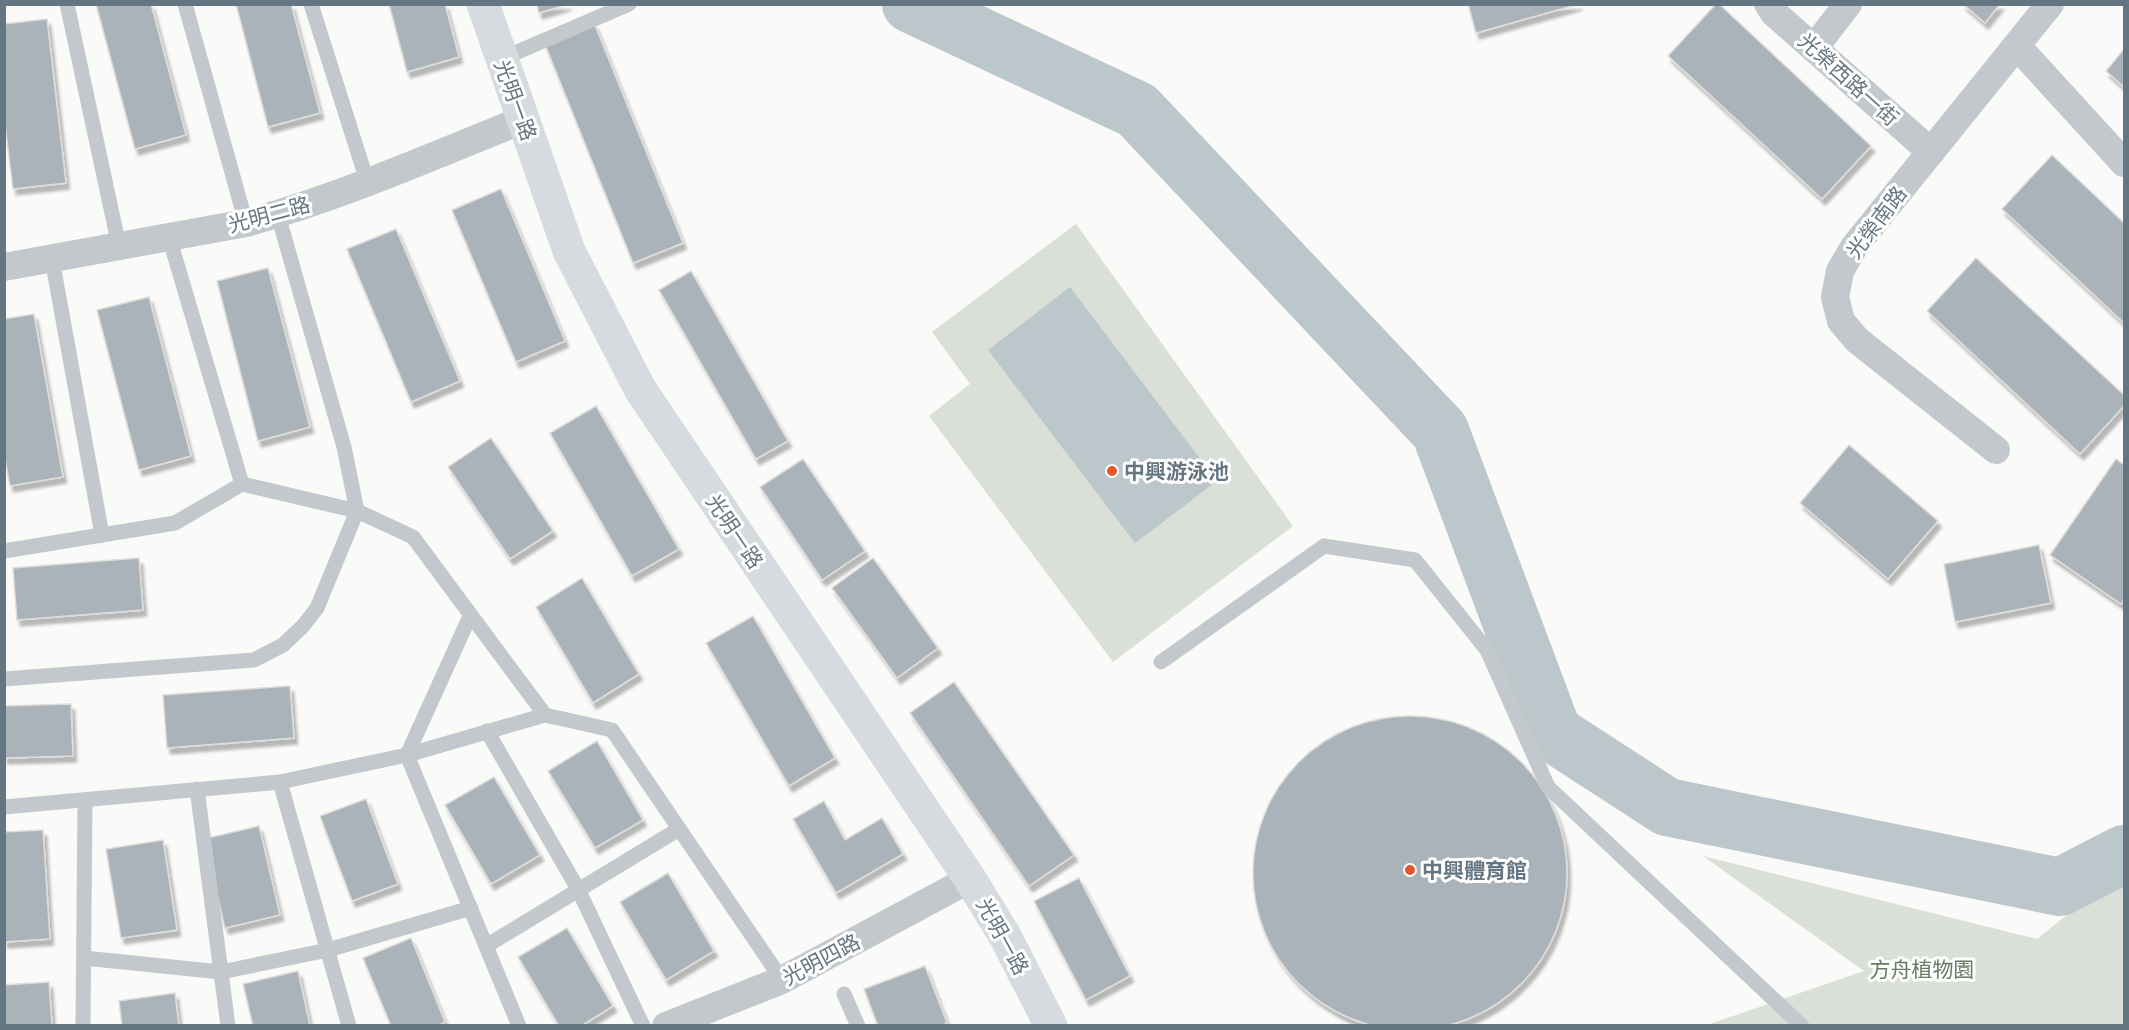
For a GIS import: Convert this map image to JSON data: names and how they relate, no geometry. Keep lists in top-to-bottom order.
{
  "streets": {
    "street": [
      "光榮西路一街",
      "光明一路",
      "光明二路",
      "光榮南路",
      "光明四路"
    ]
  },
  "crossings": [
    ["光榮西路一街", "光榮南路"],
    ["光明一路", "光明二路"],
    ["光明一路", "光明四路"]
  ],
  "parks": ["方舟植物園"],
  "places": ["中興游泳池", "中興體育館"]
}
